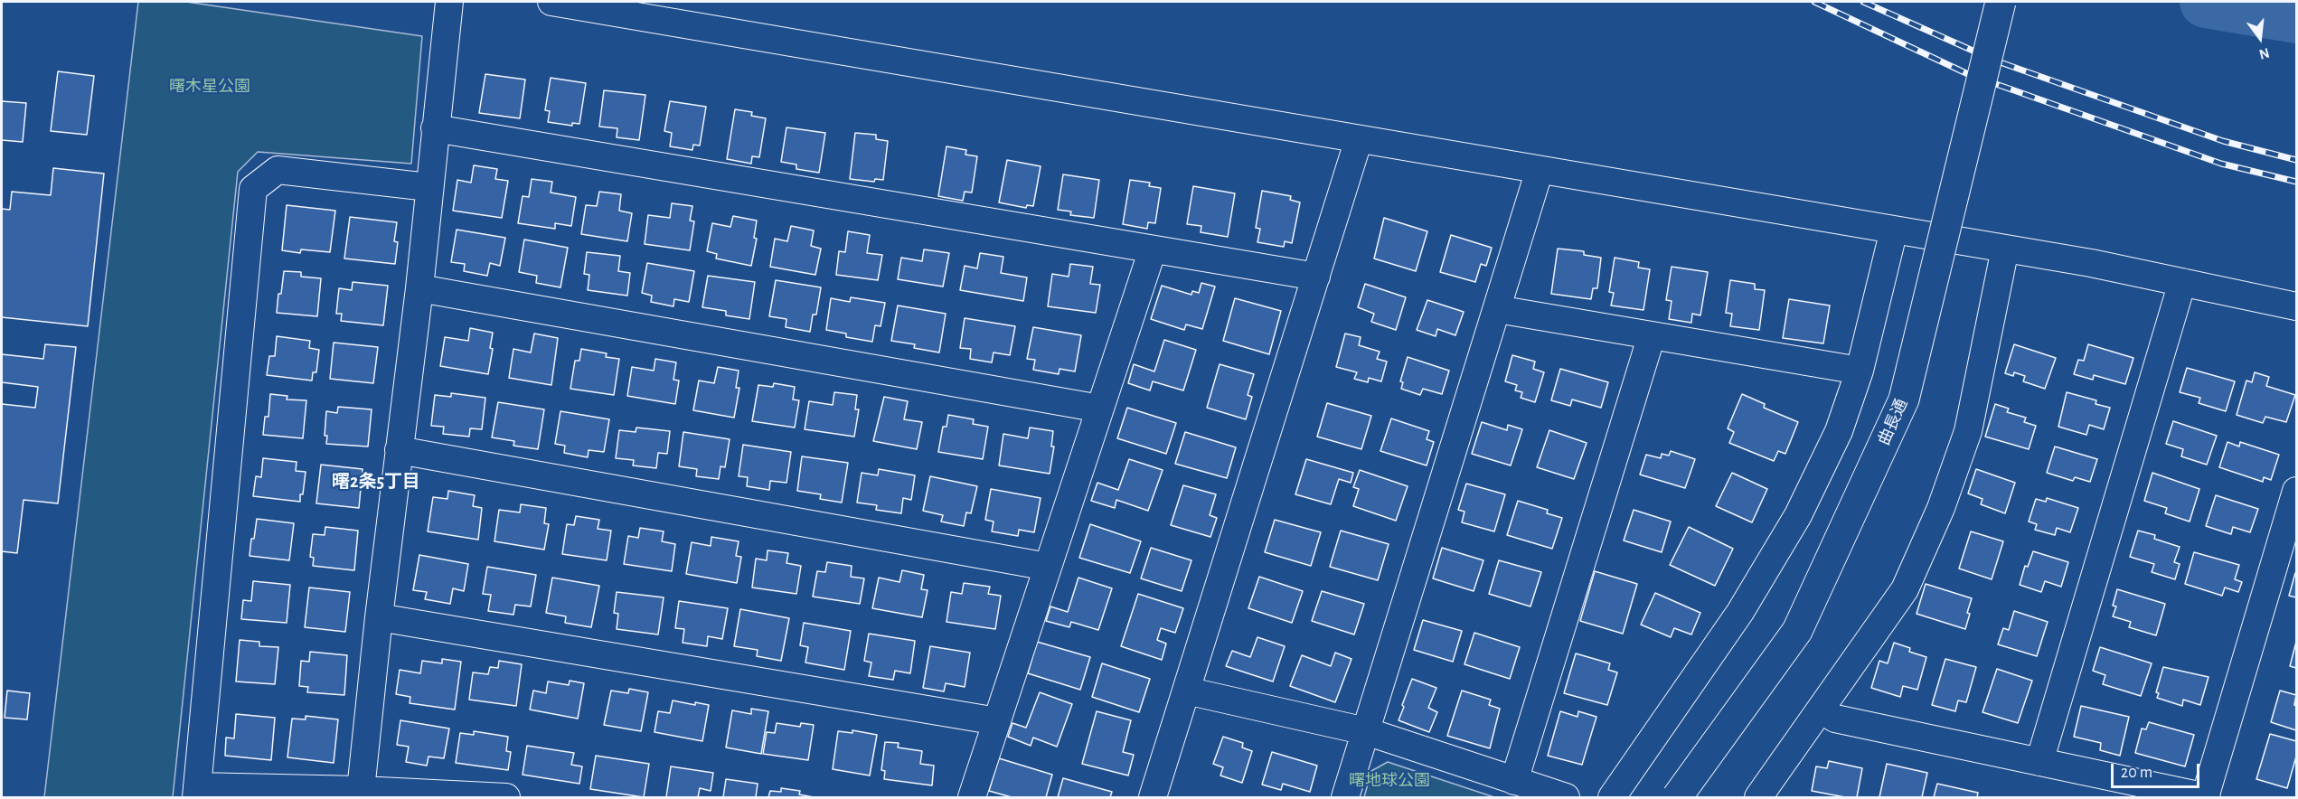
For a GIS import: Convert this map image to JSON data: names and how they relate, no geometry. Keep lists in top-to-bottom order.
{
  "streets": {
    "street": ["曲長通"]
  },
  "districts": ["曙2条5丁目"],
  "parks": ["曙木星公園", "曙地球公園"],
  "scale_bar": "20 m",
  "north": "bottom"
}
